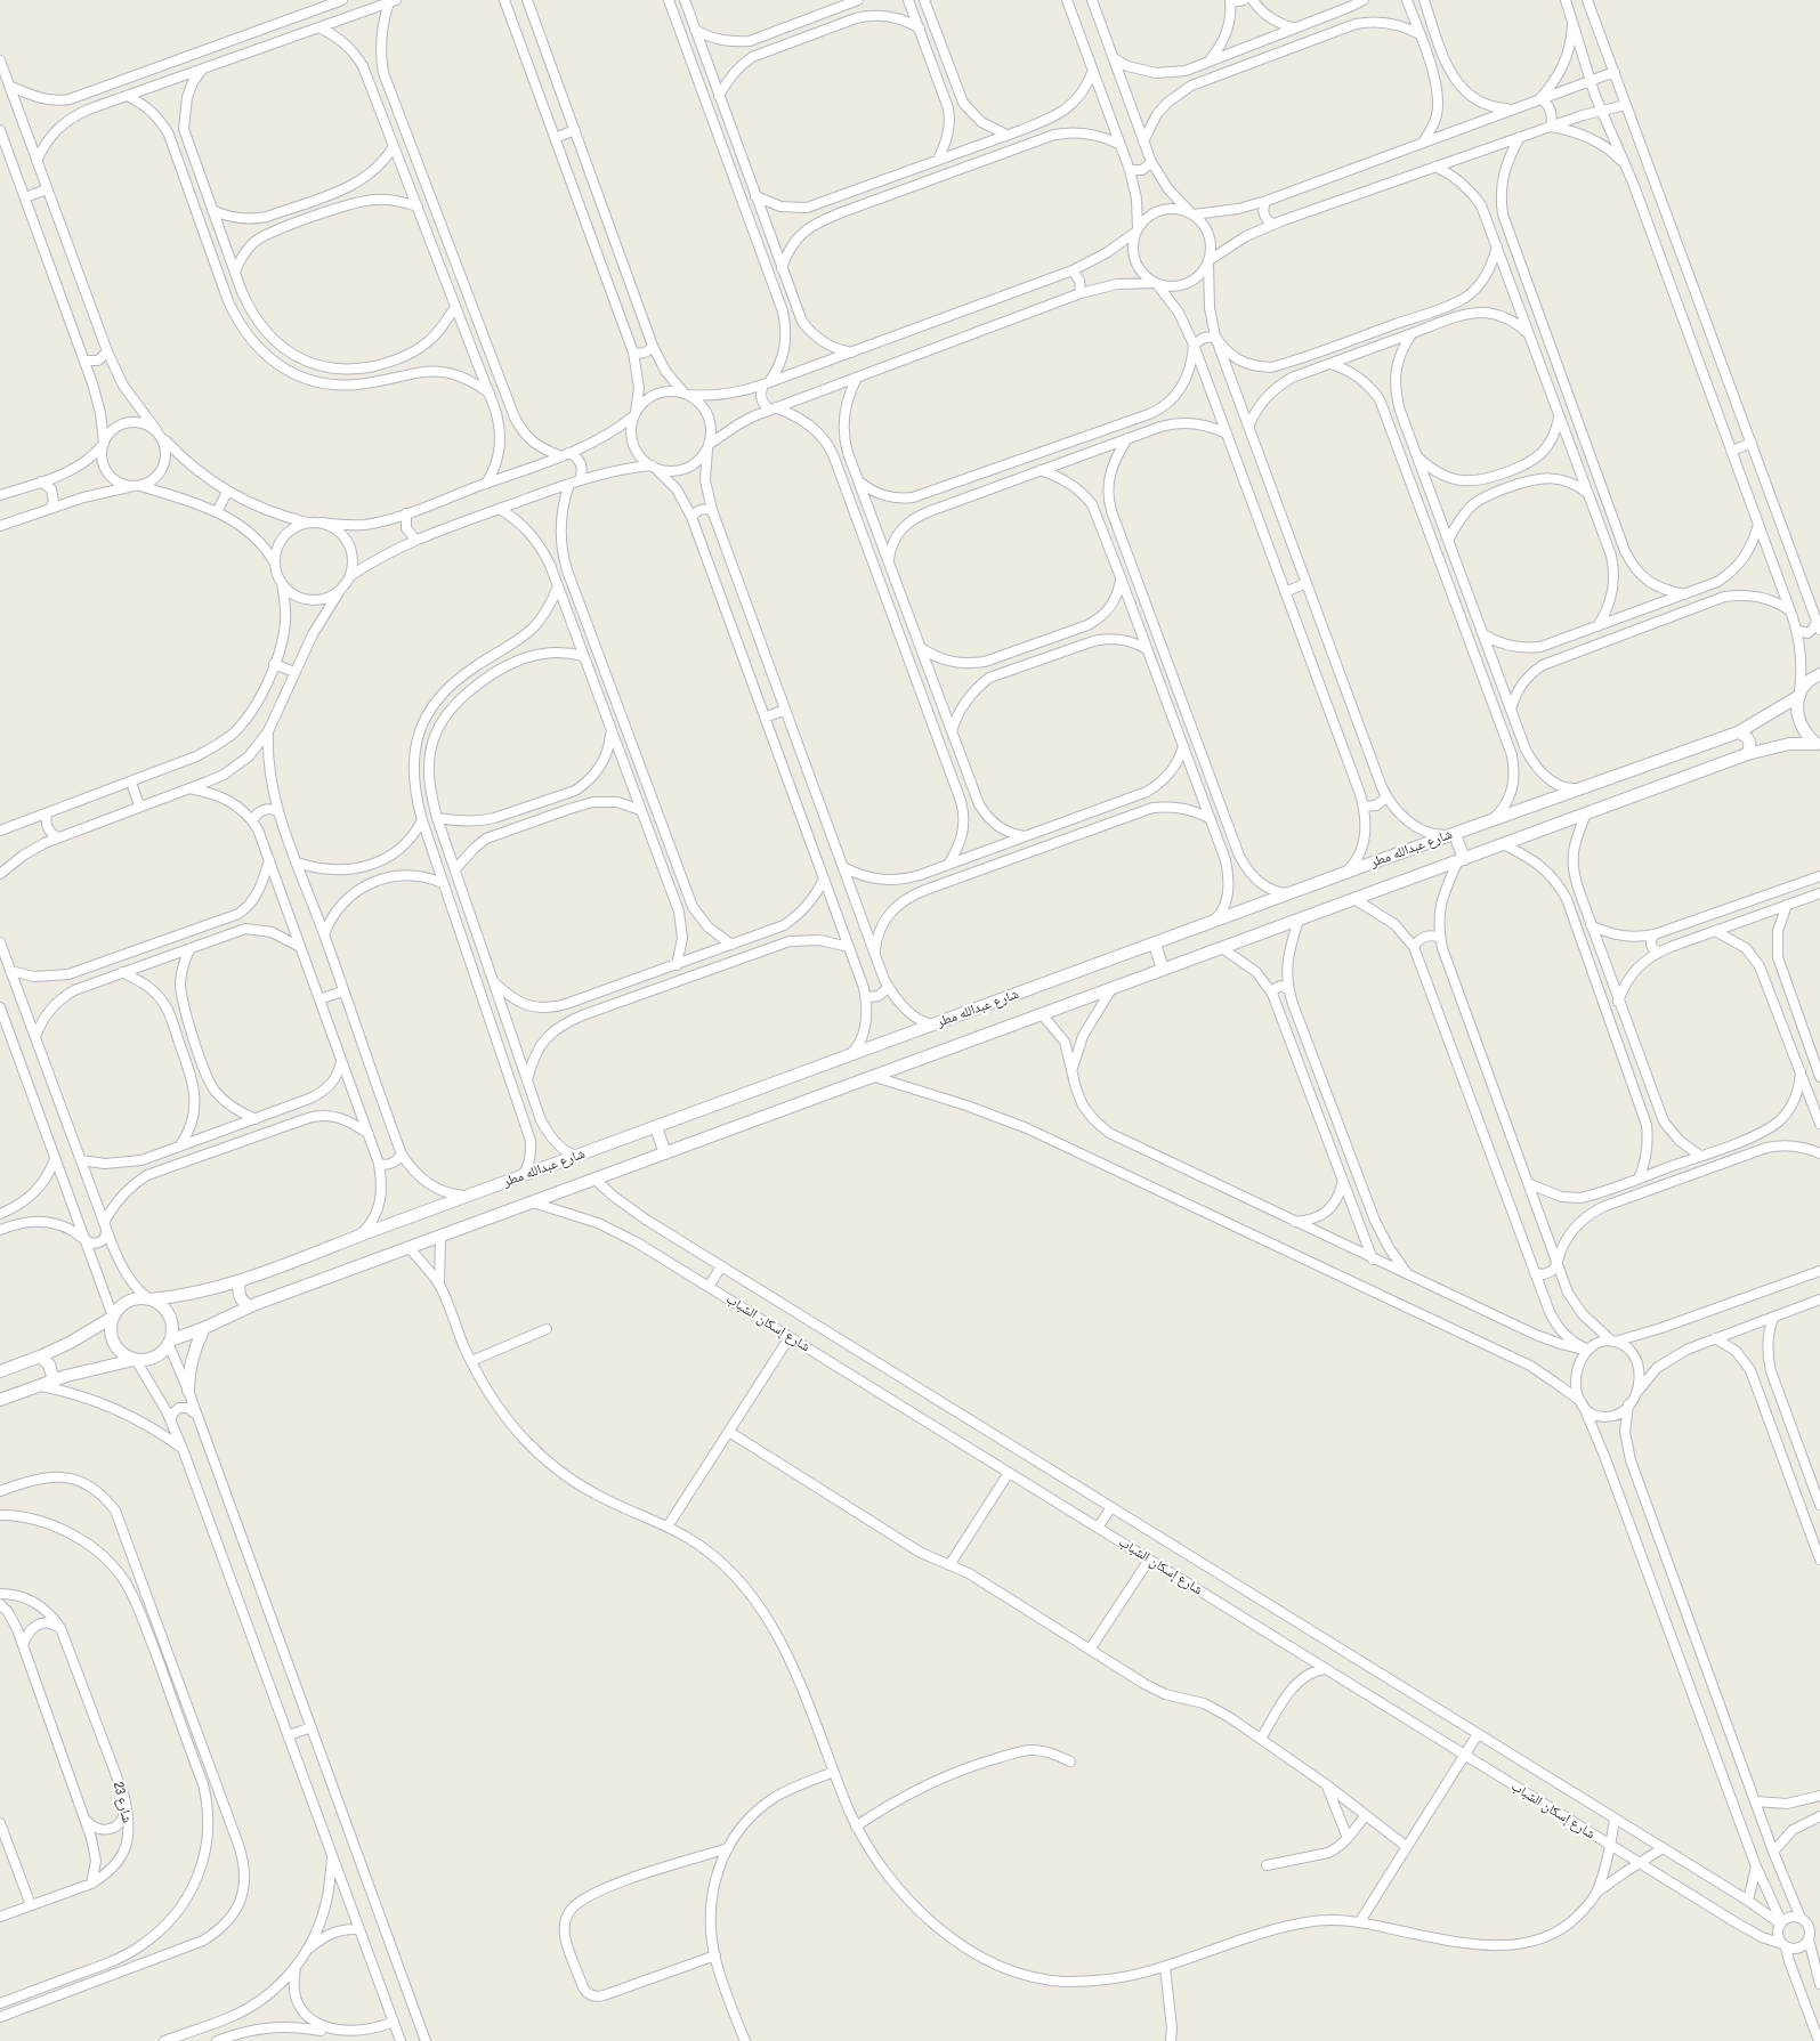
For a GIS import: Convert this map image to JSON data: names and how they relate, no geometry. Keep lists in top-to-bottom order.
{
  "streets": {
    "street": ["شارع عبدالله مطر", "شارع إسكان الشباب", "شارع 23"]
  },
  "crossings": [
    ["شارع عبدالله مطر", "شارع إسكان الشباب"]
  ]
}
